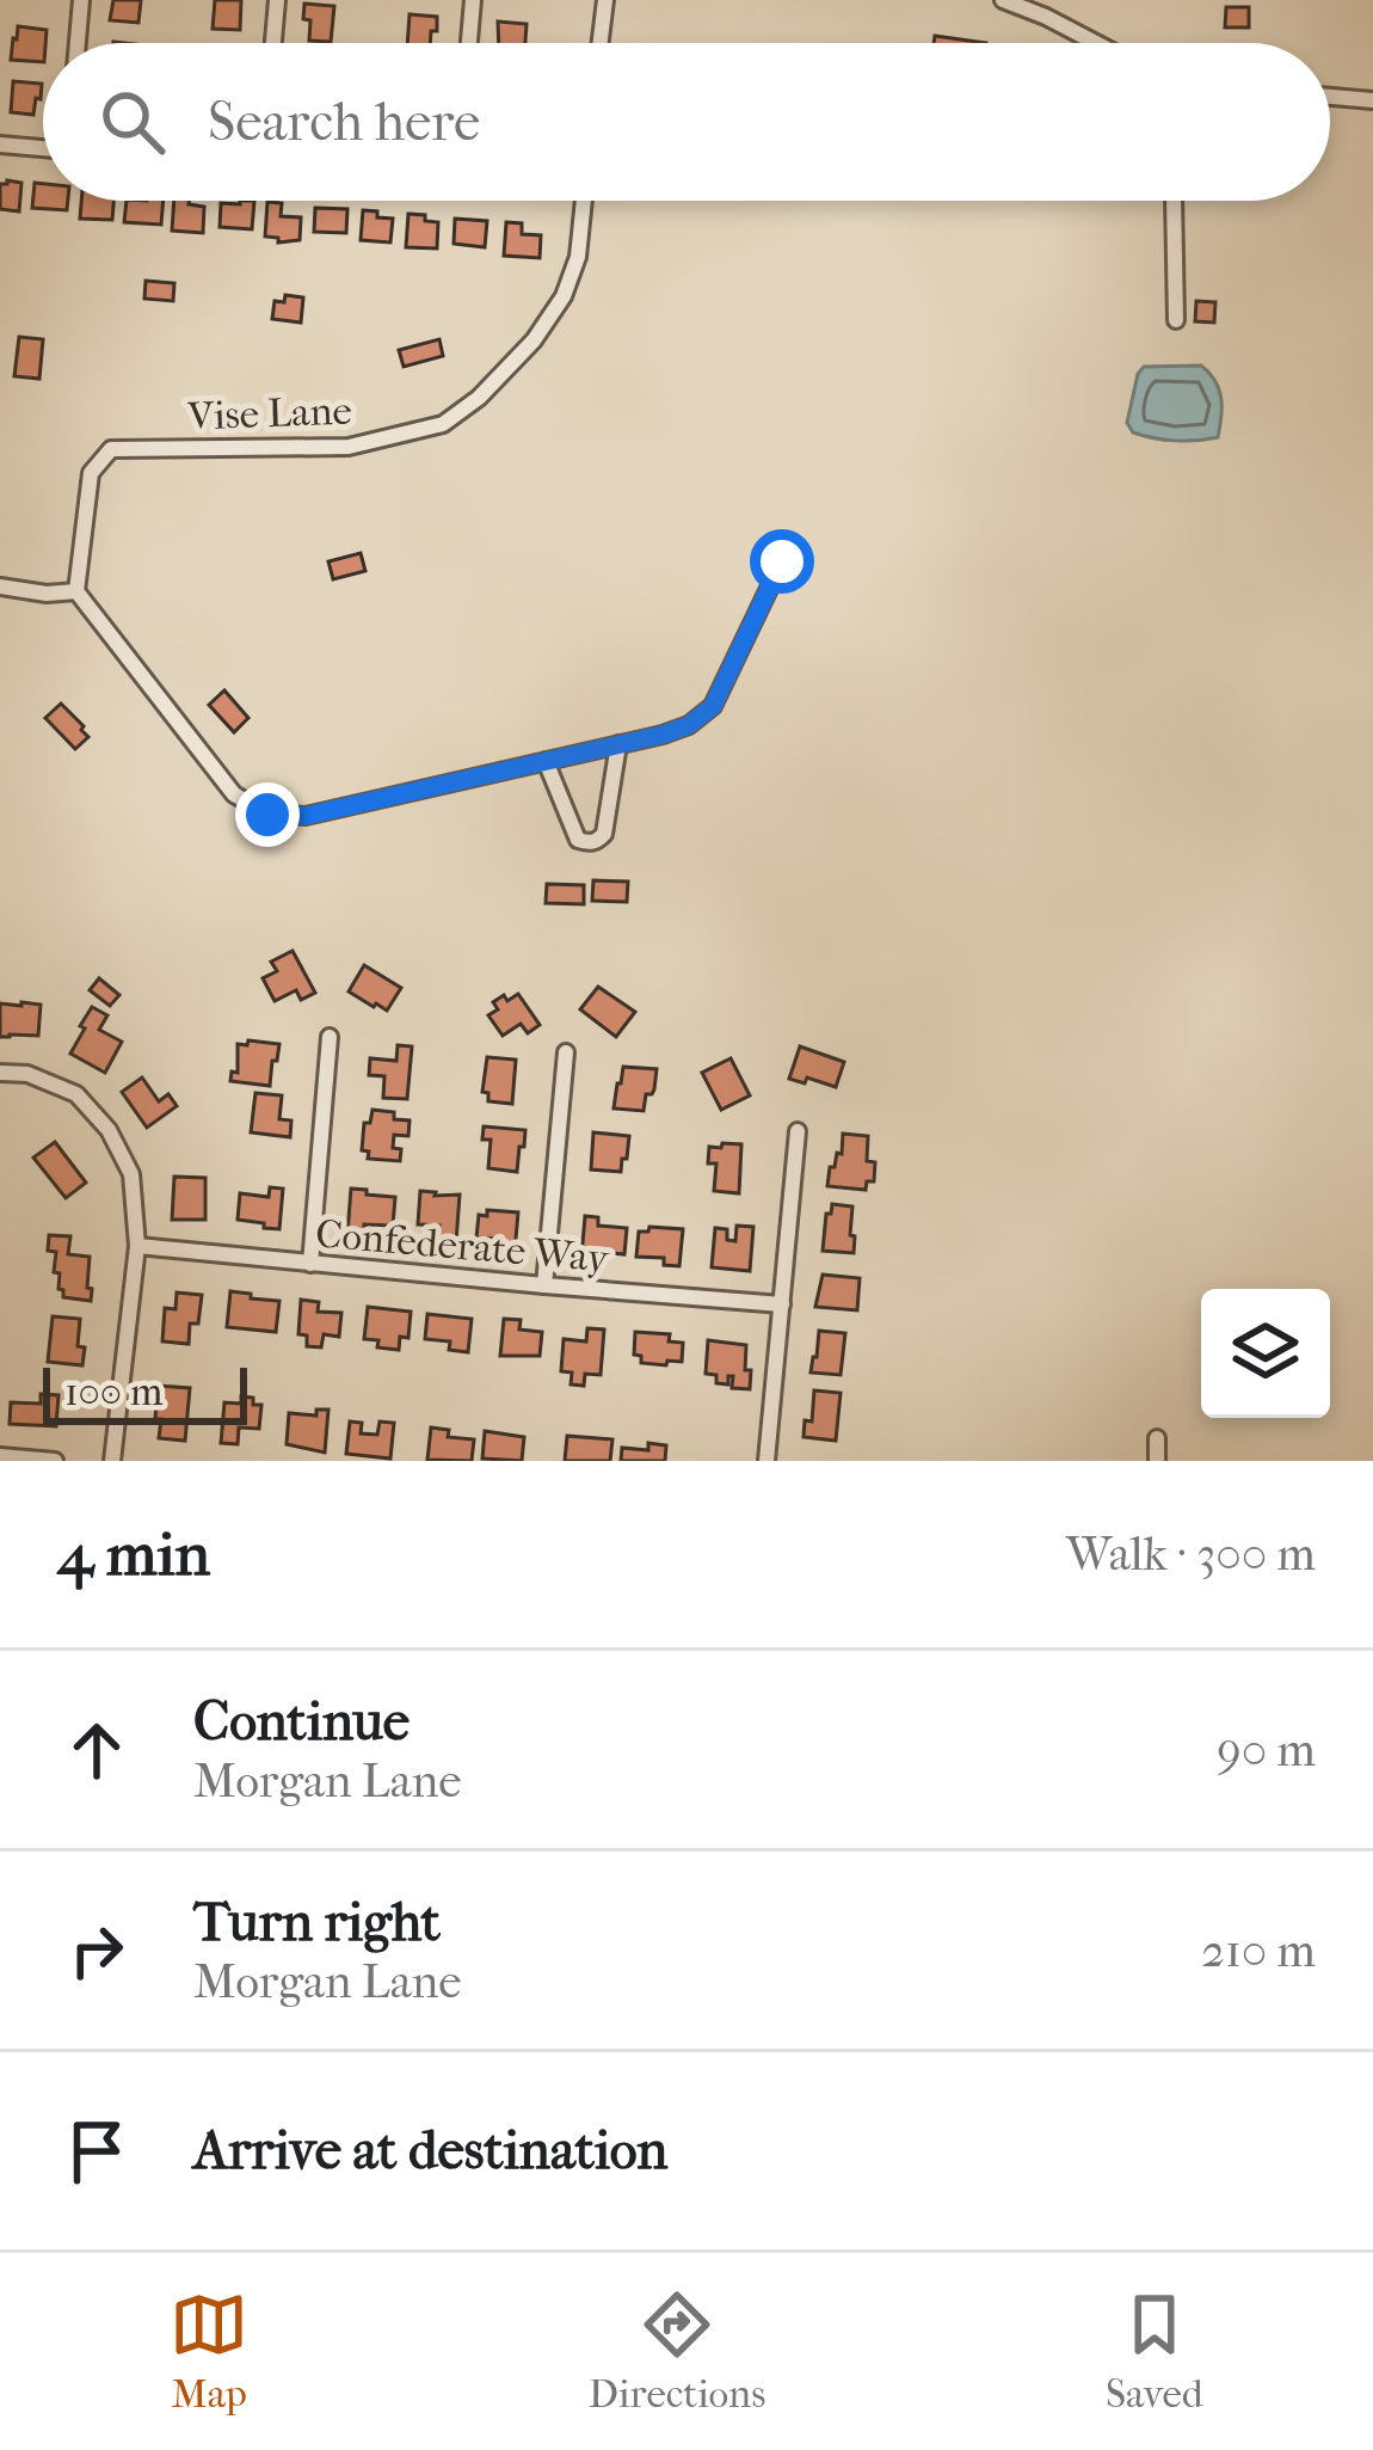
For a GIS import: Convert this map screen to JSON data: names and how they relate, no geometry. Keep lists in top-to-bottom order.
{
  "streets": {
    "street": ["Vise Lane", "Confederate Way"]
  },
  "scale_bar": "100 m",
  "page": {
    "search": "Search here",
    "scale": "100 m",
    "heading": ["4 min", "Walk · 300 m"],
    "list": [
      ["Continue", "Morgan Lane", "90 m"],
      ["Turn right", "Morgan Lane", "210 m"],
      "Arrive at destination"
    ],
    "nav": ["Map", "Directions", "Saved"]
  }
}
